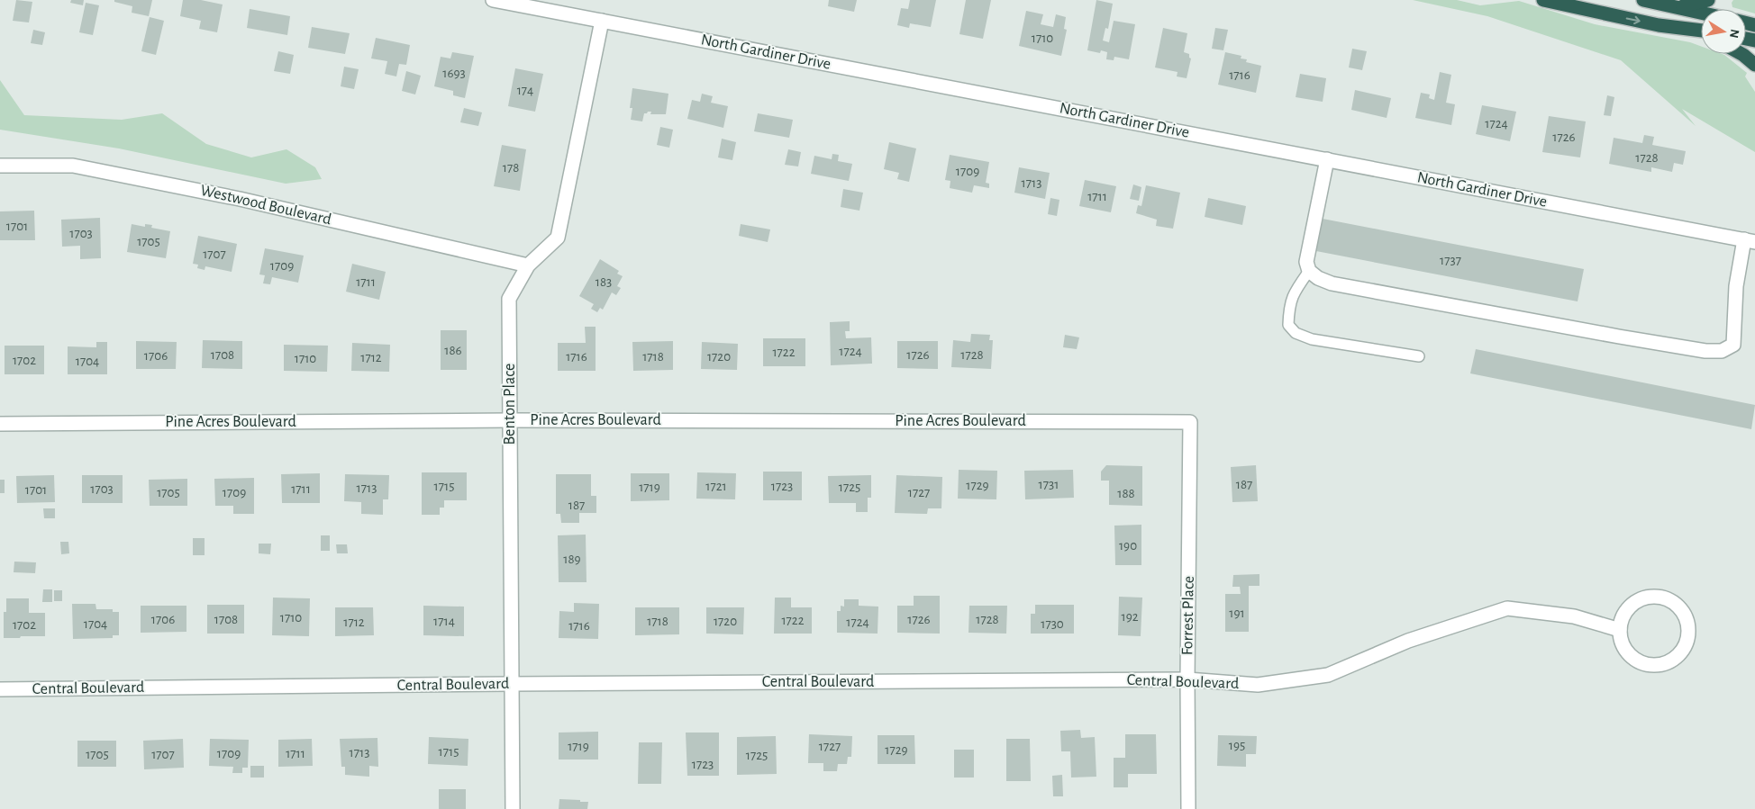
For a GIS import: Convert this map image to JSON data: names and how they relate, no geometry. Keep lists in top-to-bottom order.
{
  "streets": {
    "street": [
      "North Gardiner Drive",
      "Westwood Boulevard",
      "Benton Place",
      "Pine Acres Boulevard",
      "Forrest Place",
      "Central Boulevard"
    ]
  },
  "crossings": [
    ["North Gardiner Drive", "Benton Place"],
    ["Westwood Boulevard", "Benton Place"],
    ["Benton Place", "Pine Acres Boulevard"],
    ["Benton Place", "Central Boulevard"],
    ["Pine Acres Boulevard", "Forrest Place"],
    ["Forrest Place", "Central Boulevard"]
  ],
  "house_numbers": [
    "1710",
    "1693",
    "1716",
    "174",
    "1724",
    "1726",
    "1728",
    "178",
    "1709",
    "1713",
    "1711",
    "1701",
    "1703",
    "1705",
    "1707",
    "1737",
    "1709",
    "1711",
    "183",
    "186",
    "1724",
    "1722",
    "1708",
    "1726",
    "1728",
    "1706",
    "1716",
    "1718",
    "1720",
    "1712",
    "1710",
    "1702",
    "1704",
    "1731",
    "187",
    "1729",
    "1715",
    "1721",
    "1723",
    "1719",
    "1725",
    "1713",
    "1703",
    "1711",
    "1701",
    "1705",
    "1709",
    "1727",
    "188",
    "187",
    "190",
    "189",
    "191",
    "192",
    "1710",
    "1706",
    "1708",
    "1726",
    "1728",
    "1722",
    "1714",
    "1718",
    "1720",
    "1712",
    "1724",
    "1704",
    "1730",
    "1702",
    "1716",
    "195",
    "1719",
    "1727",
    "1729",
    "1715",
    "1713",
    "1709",
    "1711",
    "1705",
    "1707",
    "1725",
    "1723"
  ],
  "north": "right"
}
